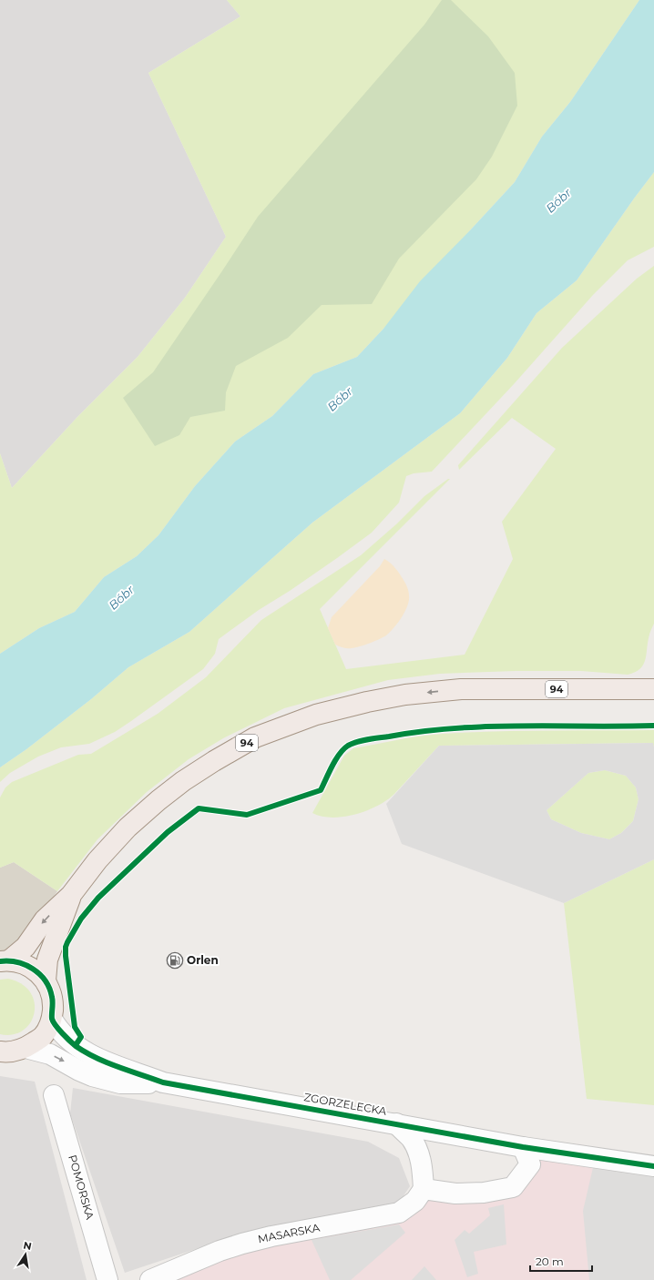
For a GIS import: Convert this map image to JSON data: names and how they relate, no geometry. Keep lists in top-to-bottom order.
{
  "streets": {
    "main road": ["94"],
    "street": ["ZGORZELECKA", "POMORSKA", "MASARSKA"]
  },
  "crossings": [
    ["94", "ZGORZELECKA"]
  ],
  "water": ["Bóbr"],
  "places": {
    "fuel station": ["Orlen"]
  },
  "scale_bar": "20 m",
  "north": "top"
}
